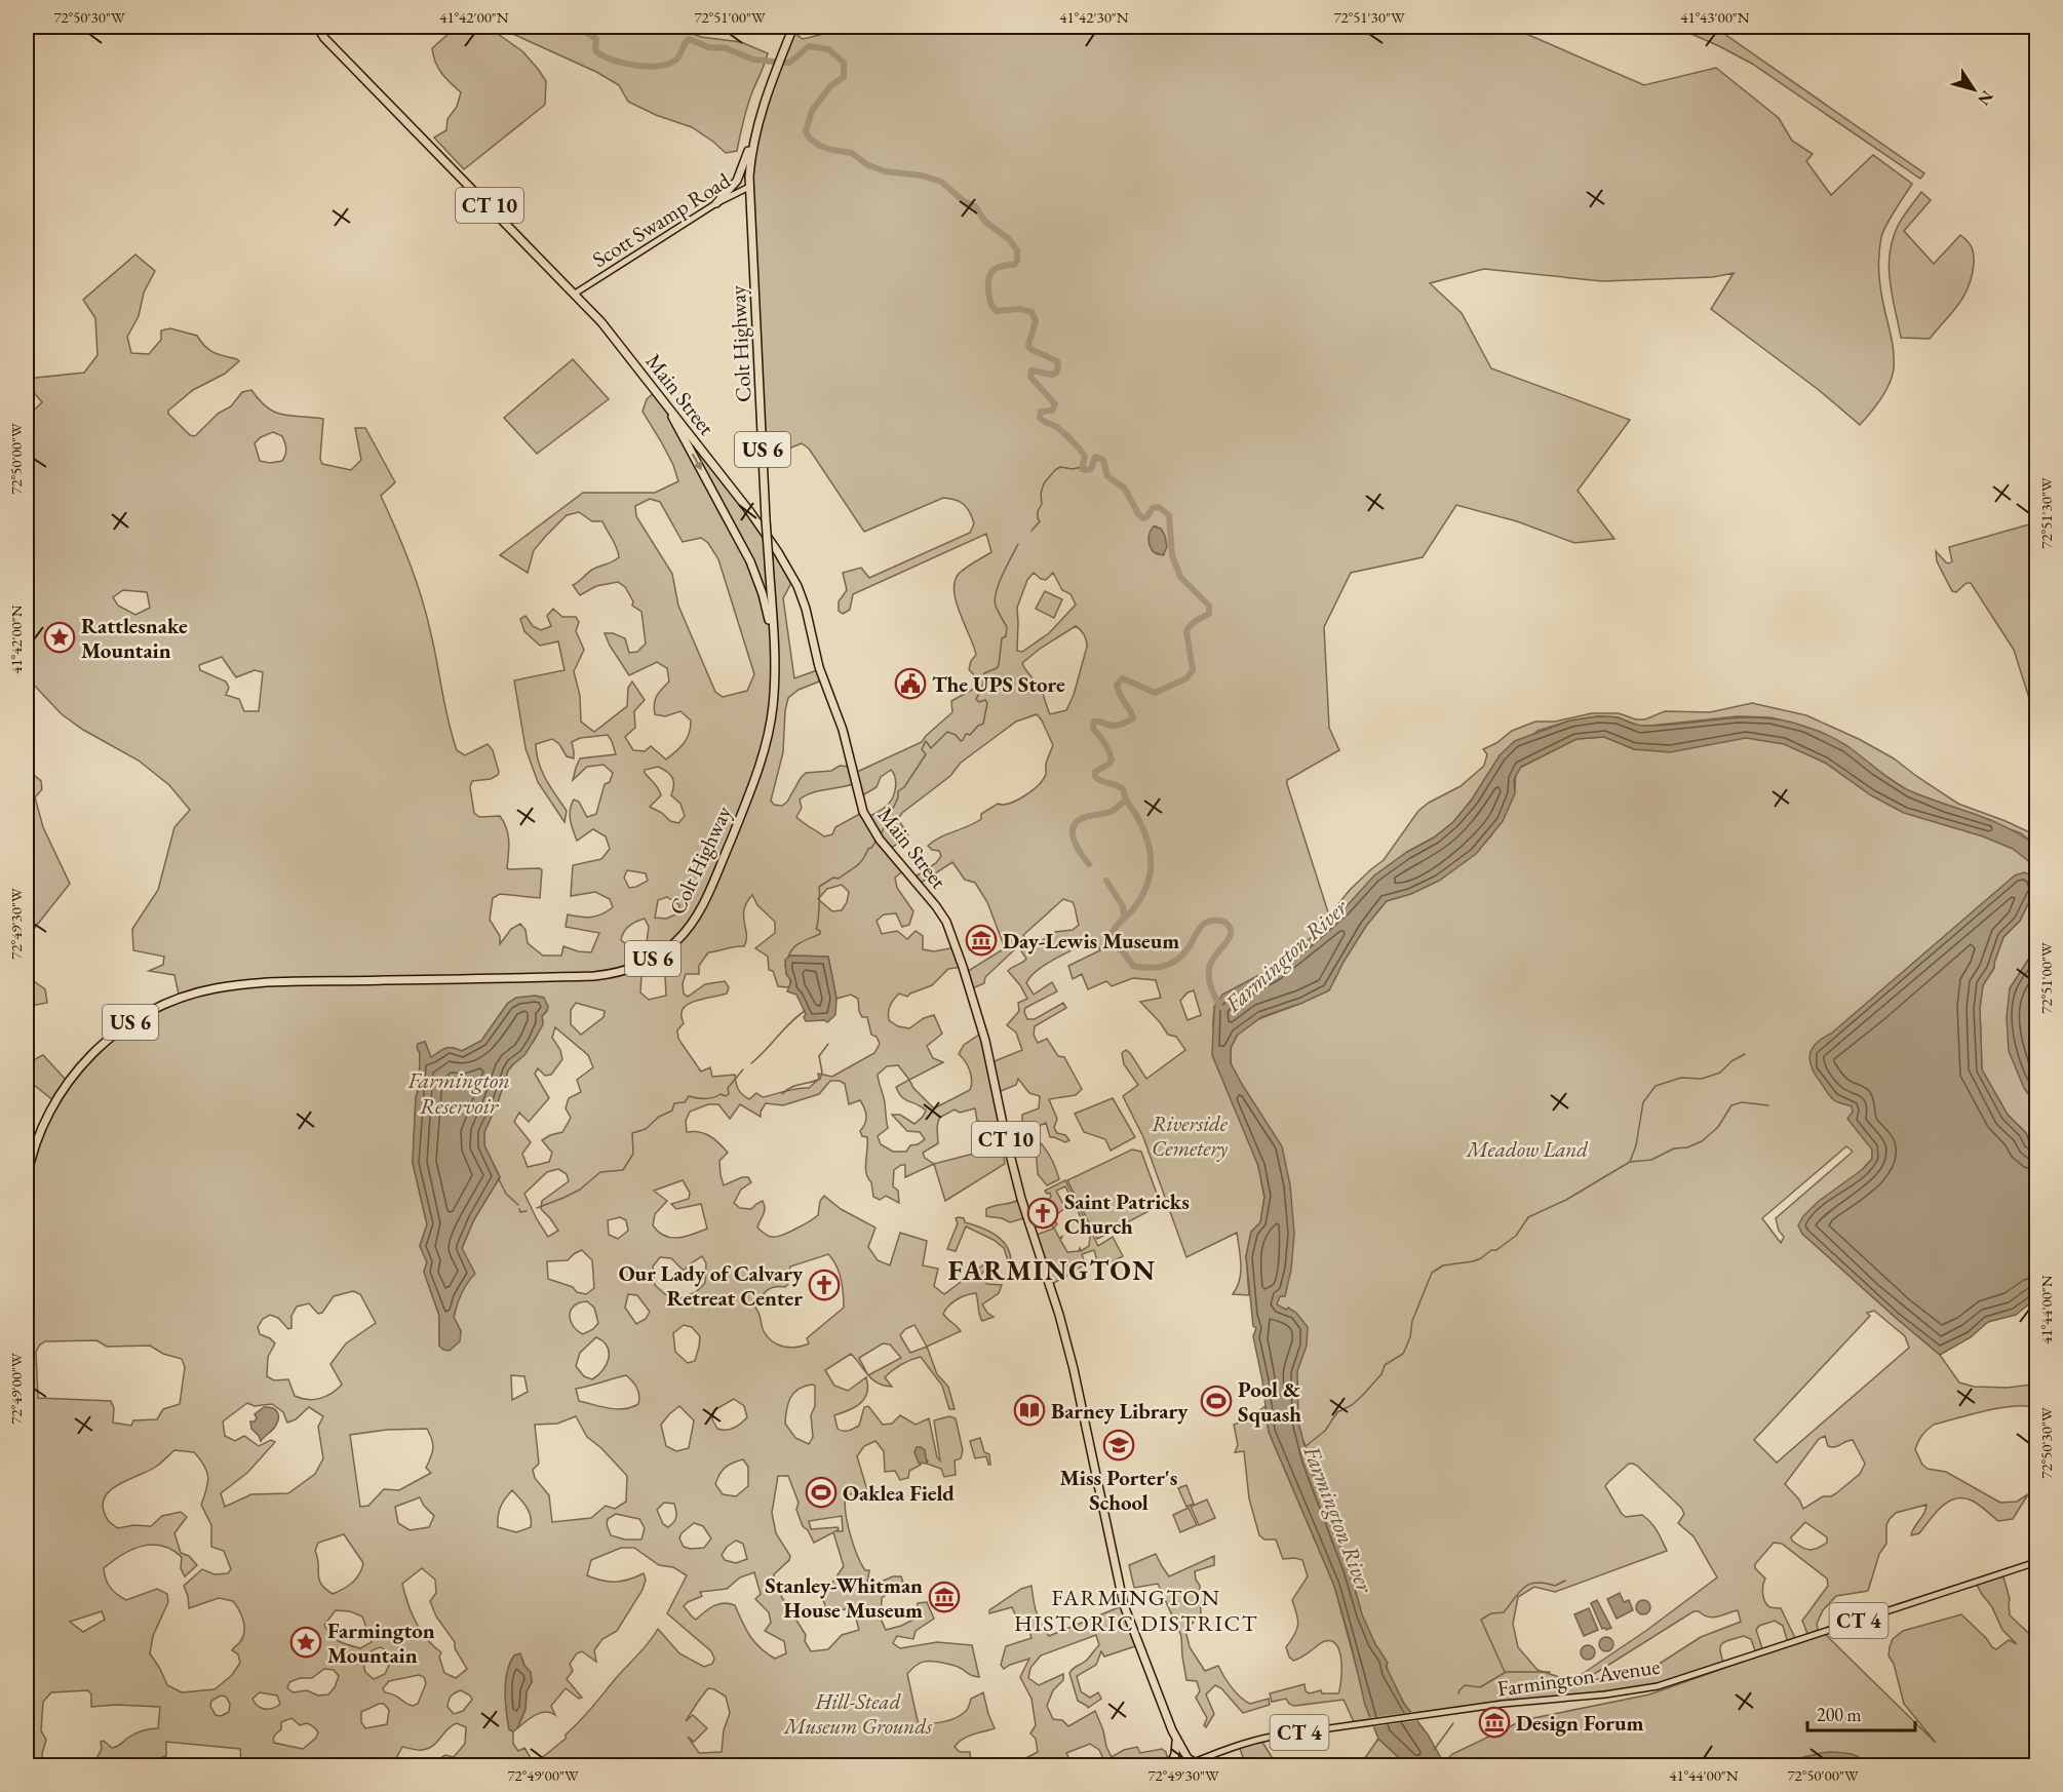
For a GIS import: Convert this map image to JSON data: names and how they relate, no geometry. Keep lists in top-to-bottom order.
{
  "streets": {
    "highway": [
      "CT 10",
      "Scott Swamp Road",
      "Colt Highway",
      "Main Street",
      "US 6"
    ],
    "main road": ["CT 4", "Farmington Avenue"]
  },
  "crossings": [
    ["Scott Swamp Road", "Colt Highway"],
    ["Scott Swamp Road", "Main Street"],
    ["Main Street", "Farmington Avenue"]
  ],
  "districts": ["FARMINGTON", "FARMINGTON HISTORIC DISTRICT"],
  "water": ["Farmington River", "Farmington Reservoir"],
  "parks": ["Riverside Cemetery", "Meadow Land", "Hill-Stead Museum Grounds"],
  "places": {
    "place": ["Rattlesnake Mountain", "Farmington Mountain"],
    "public building": ["The UPS Store"],
    "museum": ["Day-Lewis Museum", "Stanley-Whitman House Museum", "Design Forum"],
    "church": ["Saint Patricks Church", "Our Lady of Calvary Retreat Center"],
    "sports": ["Pool & Squash", "Oaklea Field"],
    "library": ["Barney Library"],
    "school or university": ["Miss Porter's School"]
  },
  "scale_bar": "200 m",
  "north": "bottom right",
  "coordinates": [
    "72°50'30\"W",
    "41°42'00\"N",
    "72°51'00\"W",
    "41°42'30\"N",
    "72°51'30\"W",
    "41°43'00\"N",
    "72°50'00\"W",
    "72°49'30\"W",
    "41°44'00\"N",
    "72°49'00\"W"
  ]
}
